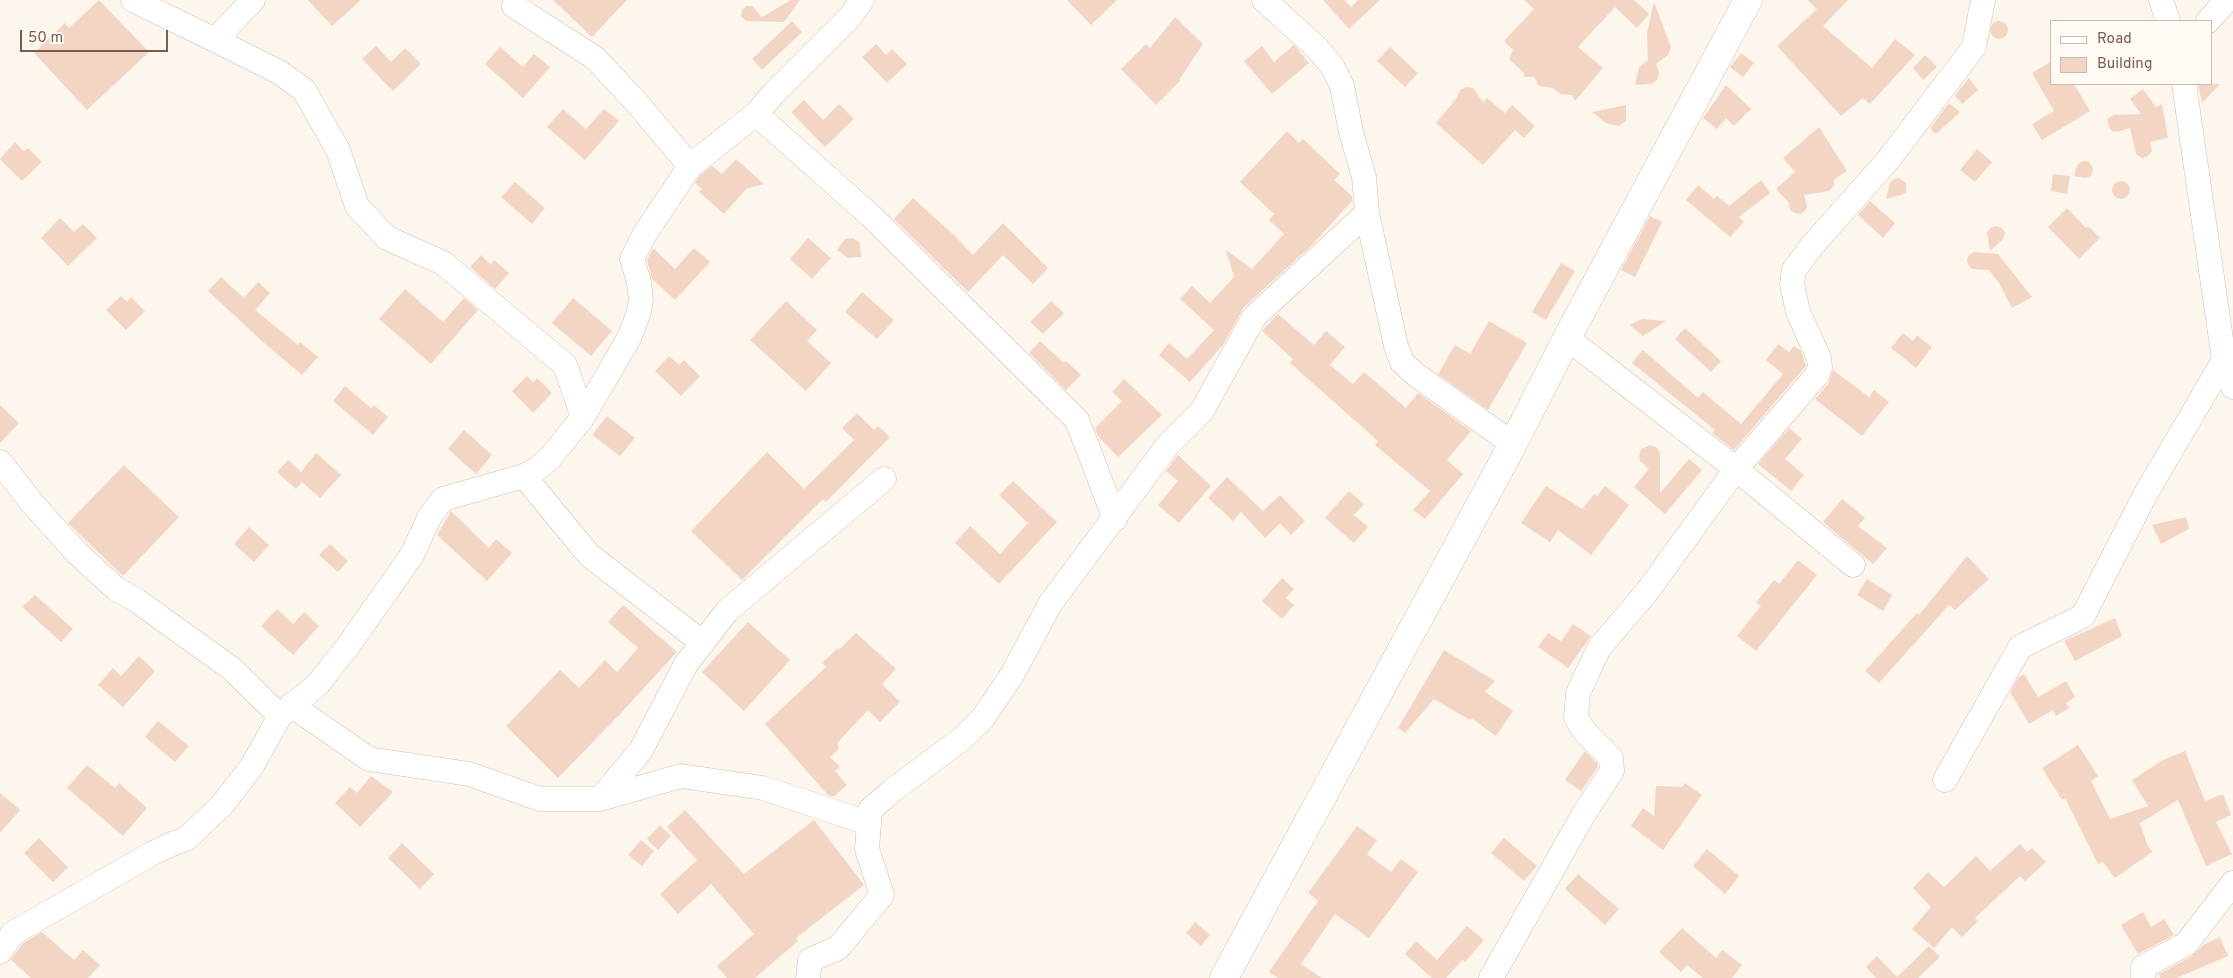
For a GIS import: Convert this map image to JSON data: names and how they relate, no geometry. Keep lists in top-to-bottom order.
{
  "legend": ["Road", "Building"],
  "scale_bar": "50 m"
}
